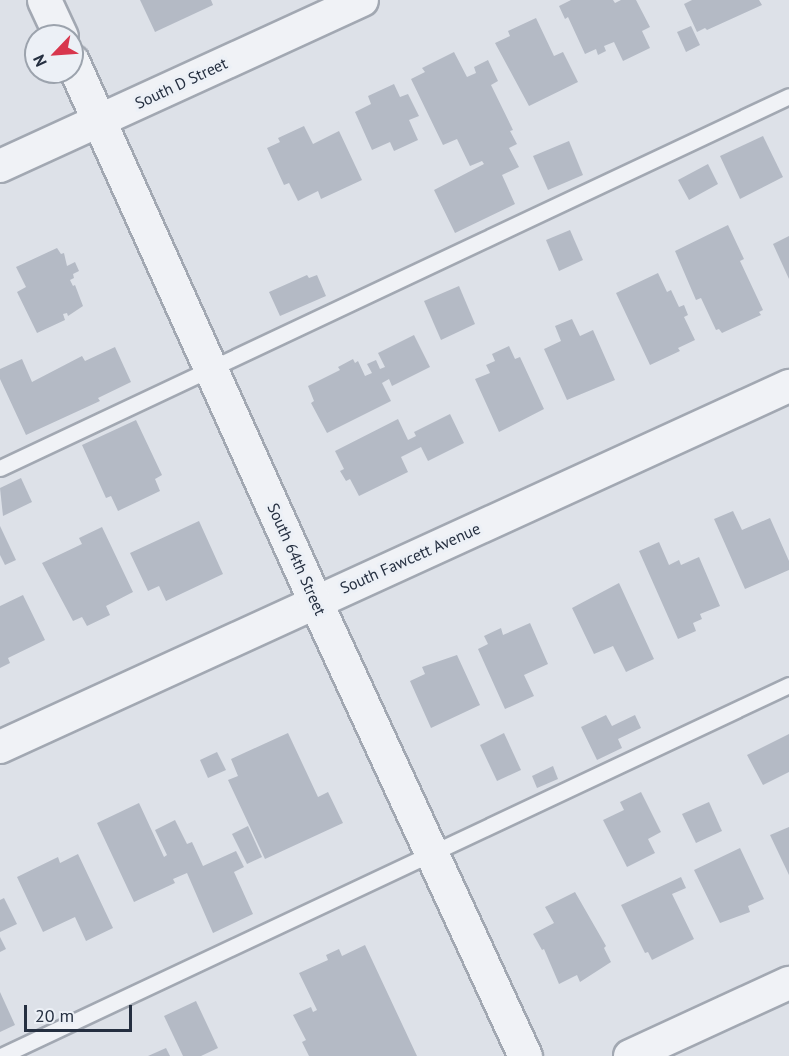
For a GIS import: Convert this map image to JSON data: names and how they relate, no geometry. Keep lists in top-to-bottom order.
{
  "streets": {
    "street": ["South D Street", "South Fawcett Avenue", "South 64th Street"]
  },
  "crossings": [
    ["South D Street", "South 64th Street"],
    ["South Fawcett Avenue", "South 64th Street"]
  ],
  "scale_bar": "20 m",
  "north": "bottom left"
}
